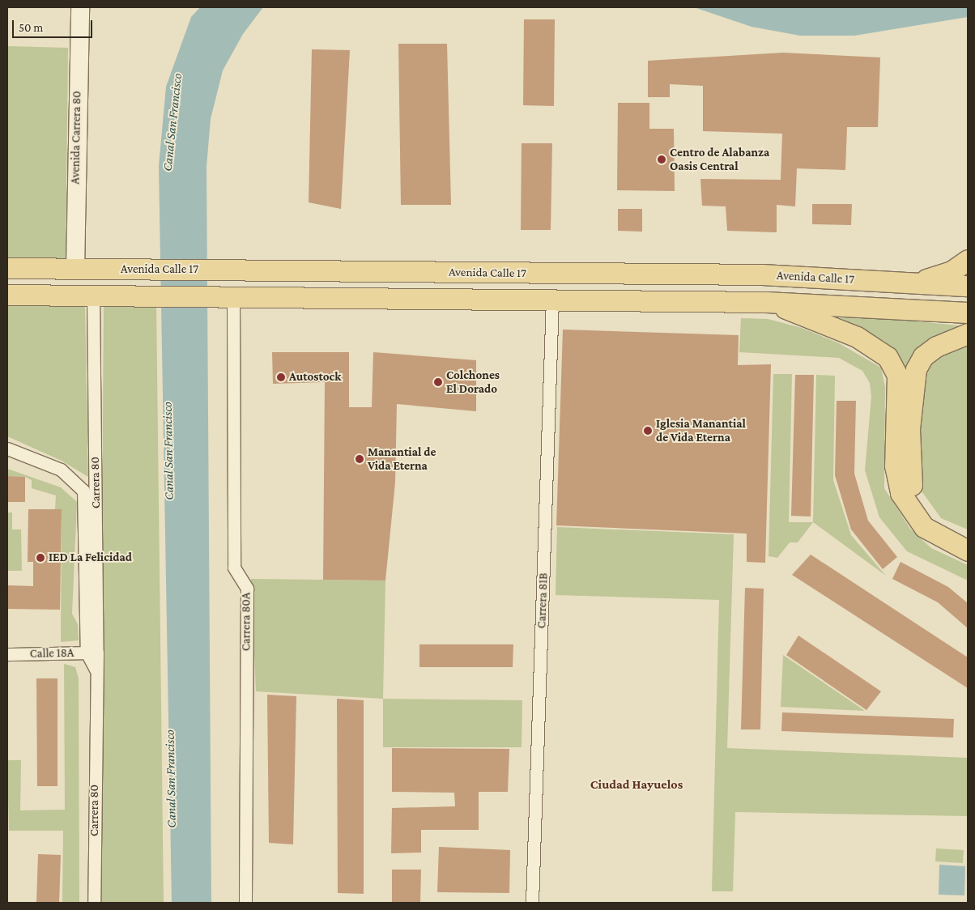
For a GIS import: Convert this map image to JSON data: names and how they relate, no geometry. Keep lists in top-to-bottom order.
{
  "streets": {
    "main road": ["Avenida Calle 17"],
    "street": [
      "Avenida Carrera 80",
      "Carrera 80",
      "Carrera 81B",
      "Carrera 80A",
      "Calle 18A"
    ]
  },
  "crossings": [
    ["Avenida Carrera 80", "Avenida Calle 17"],
    ["Avenida Calle 17", "Carrera 80"],
    ["Avenida Calle 17", "Carrera 81B"],
    ["Avenida Calle 17", "Carrera 80A"],
    ["Carrera 80", "Calle 18A"]
  ],
  "districts": ["Ciudad Hayuelos"],
  "water": ["Canal San Francisco"],
  "places": [
    "Centro de Alabanza Oasis Central",
    "Autostock",
    "Colchones El Dorado",
    "Iglesia Manantial de Vida Eterna",
    "Manantial de Vida Eterna",
    "IED La Felicidad"
  ],
  "scale_bar": "50 m"
}
